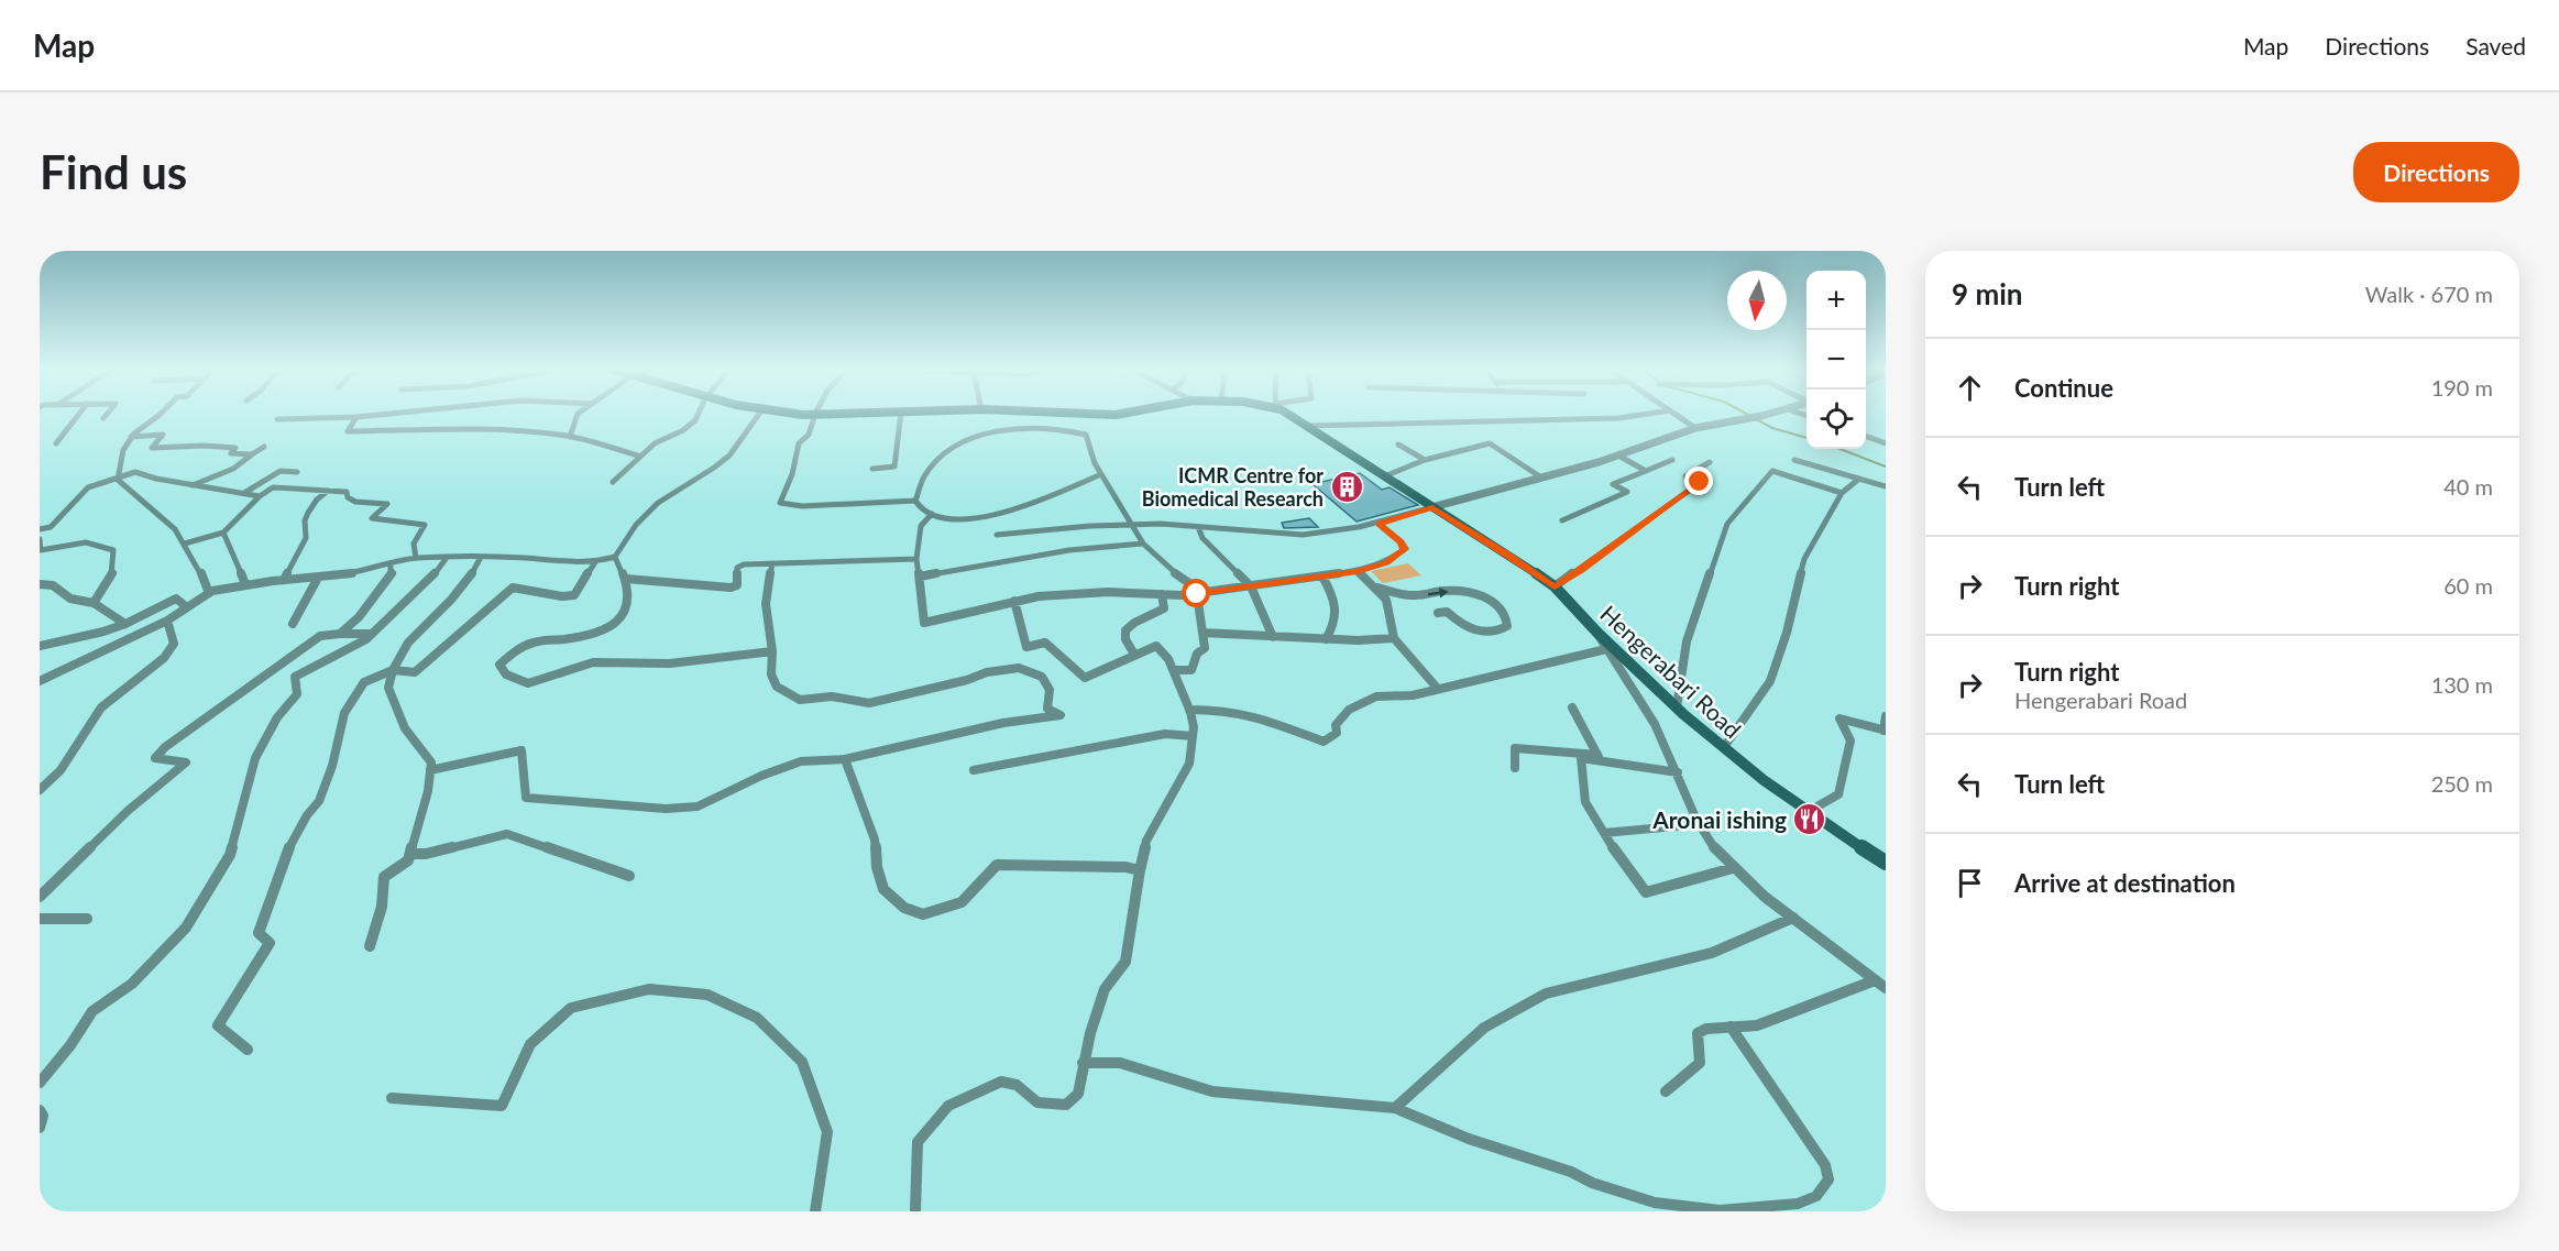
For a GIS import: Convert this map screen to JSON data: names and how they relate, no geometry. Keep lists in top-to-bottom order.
{
  "streets": {
    "main road": ["Hengerabari Road"]
  },
  "places": {
    "building": ["ICMR Centre for Biomedical Research"],
    "restaurant": ["Aronai ishing"]
  },
  "north": "bottom",
  "page": {
    "header": "Map",
    "nav": ["Map", "Directions", "Saved"],
    "buttons": "Directions",
    "title": "Find us",
    "heading": ["9 min", "Walk · 670 m"],
    "map_buttons": ["+", "−"],
    "list": [
      ["Continue", "190 m"],
      ["Turn left", "40 m"],
      ["Turn right", "60 m"],
      ["Turn right", "Hengerabari Road", "130 m"],
      ["Turn left", "250 m"],
      "Arrive at destination"
    ]
  }
}
